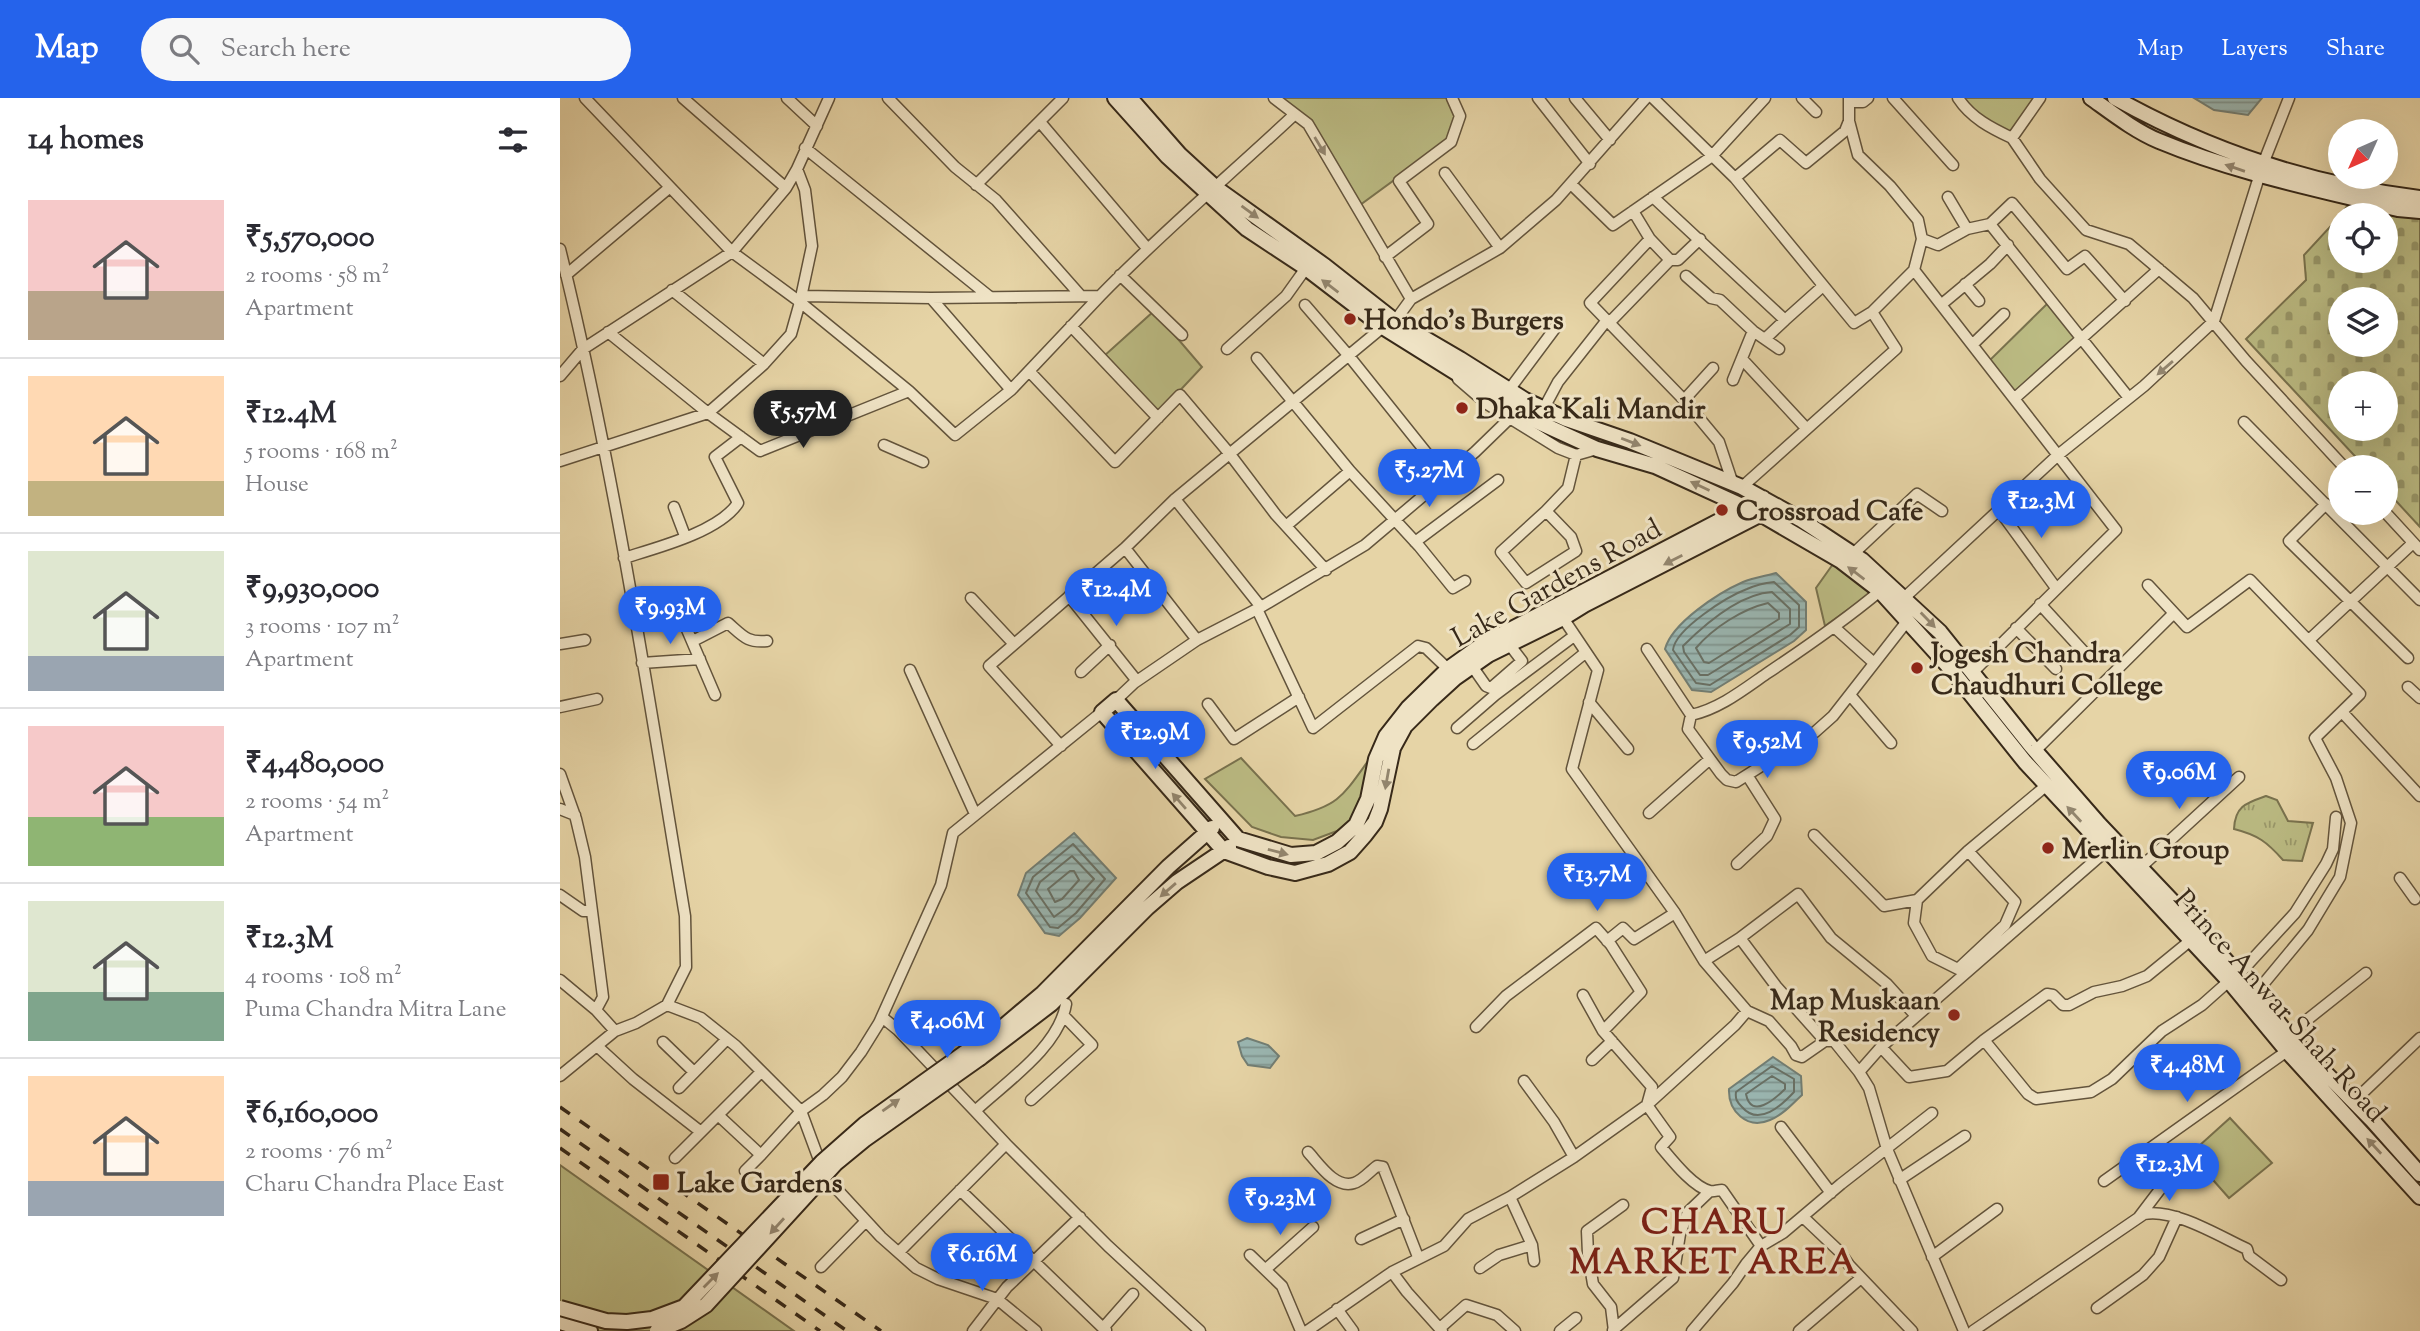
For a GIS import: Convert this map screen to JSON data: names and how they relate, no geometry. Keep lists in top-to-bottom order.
{
  "streets": {
    "main road": ["Lake Gardens Road", "Prince Anwar Shah Road"]
  },
  "crossings": [
    ["Lake Gardens Road", "Prince Anwar Shah Road"]
  ],
  "districts": ["CHARU MARKET AREA"],
  "places": {
    "other": [
      "Hondo’s Burgers",
      "Dhaka Kali Mandir",
      "Crossroad Cafe",
      "Jogesh Chandra Chaudhuri College",
      "Merlin Group",
      "Map Muskaan Residency"
    ],
    "transit": ["Lake Gardens"]
  },
  "north": "bottom left",
  "page": {
    "header": "Map",
    "search": "Search here",
    "nav": ["Map", "Layers", "Share"],
    "heading": "14 homes",
    "map_buttons": ["+", "−"],
    "list": [
      {
        "name": "₹5,570,000",
        "note": "2 rooms · 58 m² · Apartment"
      },
      {
        "name": "₹12.4M",
        "note": "5 rooms · 168 m² · House"
      },
      {
        "name": "₹9,930,000",
        "note": "3 rooms · 107 m² · Apartment"
      },
      {
        "name": "₹4,480,000",
        "note": "2 rooms · 54 m² · Apartment"
      },
      {
        "name": "₹12.3M",
        "note": "4 rooms · 108 m² · Puma Chandra Mitra Lane"
      },
      {
        "name": "₹6,160,000",
        "note": "2 rooms · 76 m² · Charu Chandra Place East"
      }
    ],
    "price": [
      "₹5.57M",
      "₹5.27M",
      "₹12.3M",
      "₹12.4M",
      "₹9.93M",
      "₹12.9M",
      "₹9.52M",
      "₹9.06M",
      "₹13.7M",
      "₹4.06M",
      "₹4.48M",
      "₹12.3M",
      "₹9.23M",
      "₹6.16M"
    ]
  }
}
